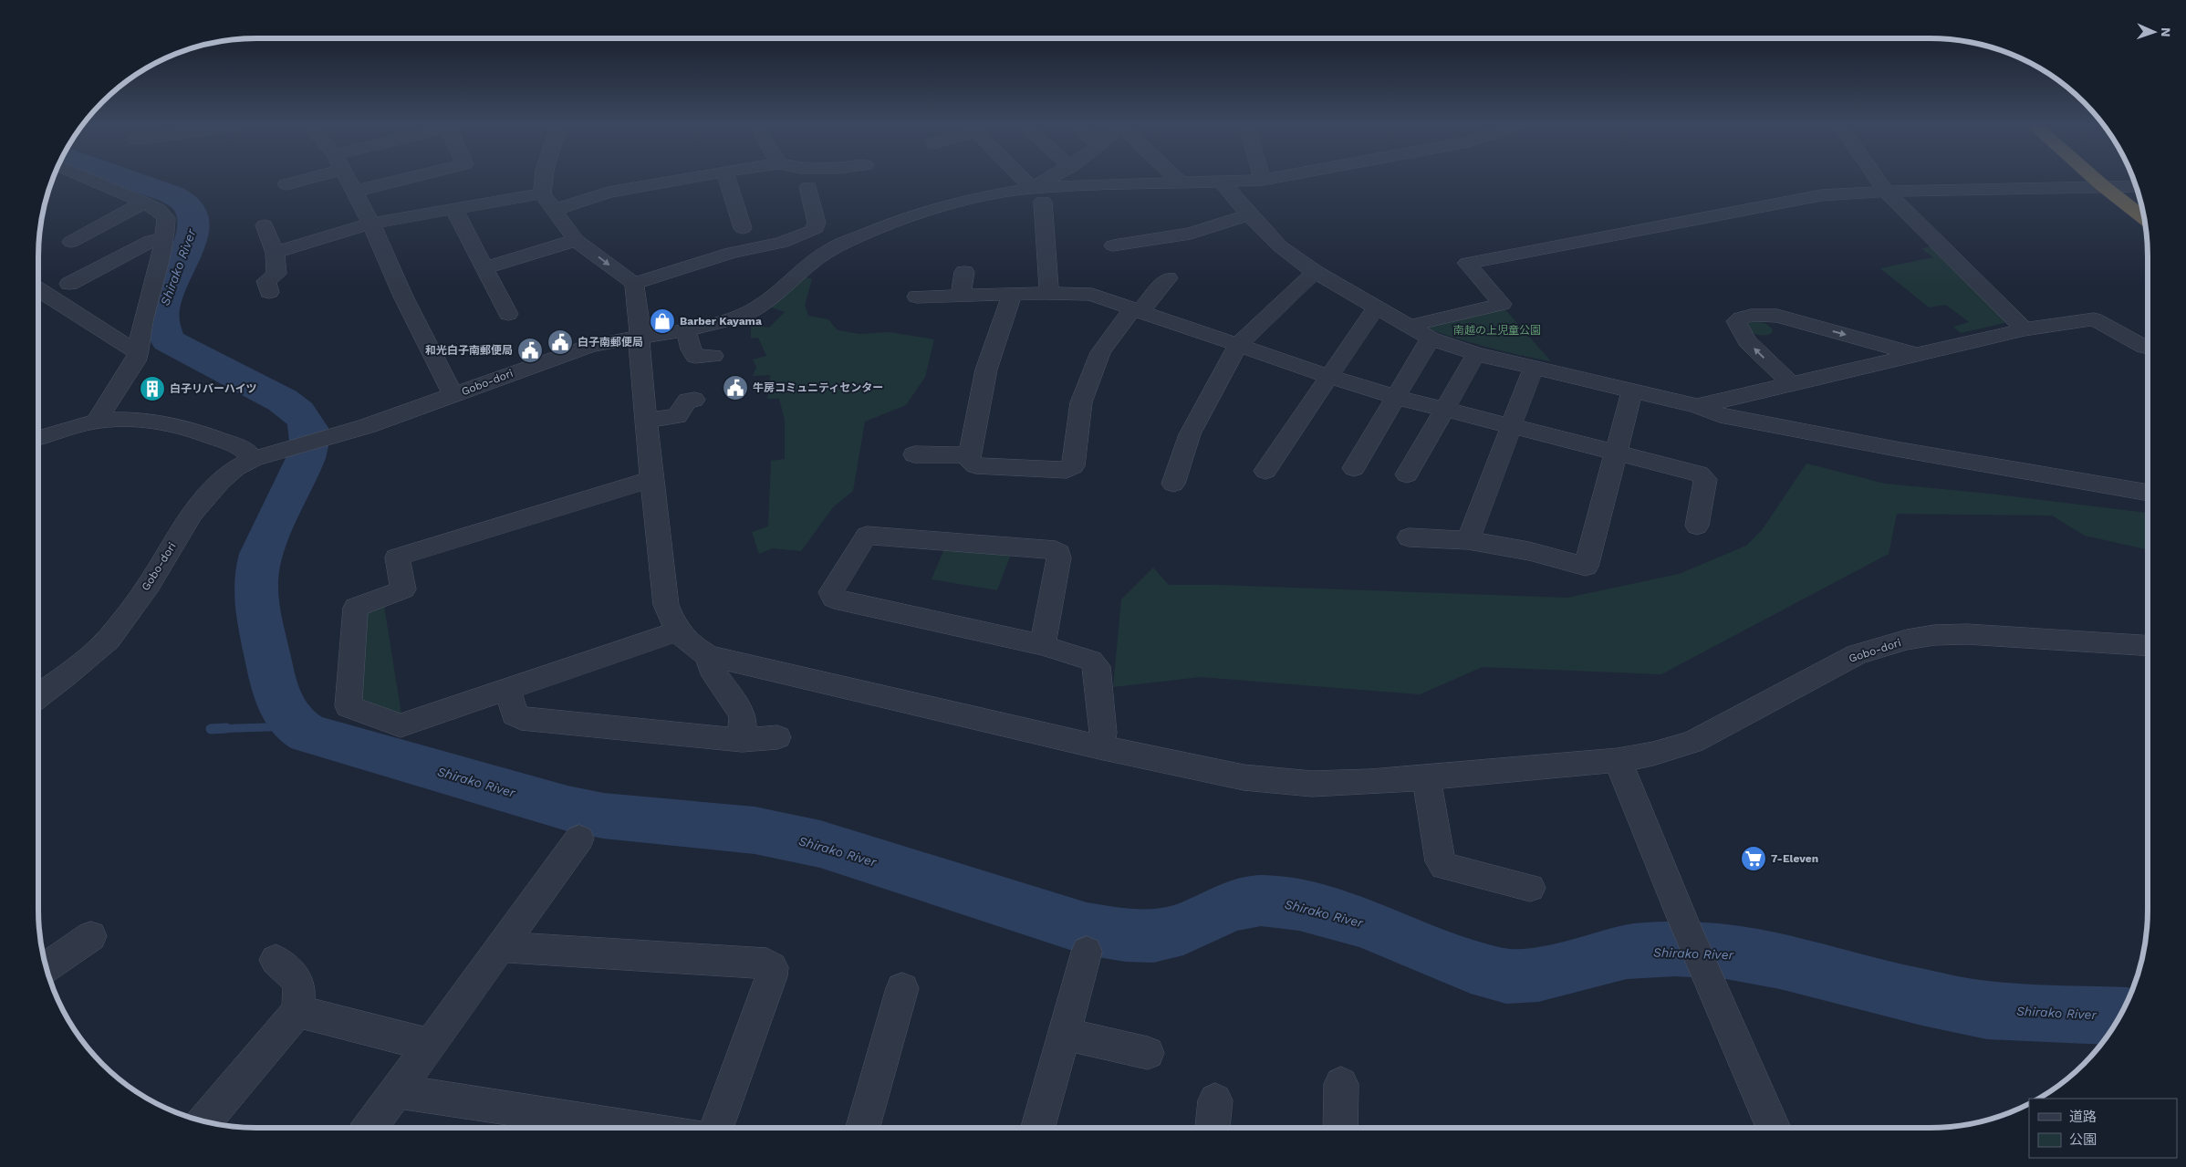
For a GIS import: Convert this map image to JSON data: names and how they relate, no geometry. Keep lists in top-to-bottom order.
{
  "streets": {
    "street": ["Gobo-dori"]
  },
  "water": ["Shirako River"],
  "parks": ["南越の上児童公園"],
  "places": {
    "shop": ["Barber Kayama"],
    "public building": ["白子南郵便局", "和光白子南郵便局", "牛房コミュニティセンター"],
    "building": ["白子リバーハイツ"],
    "supermarket": ["7-Eleven"]
  },
  "legend": ["道路", "公園"],
  "north": "right"
}
